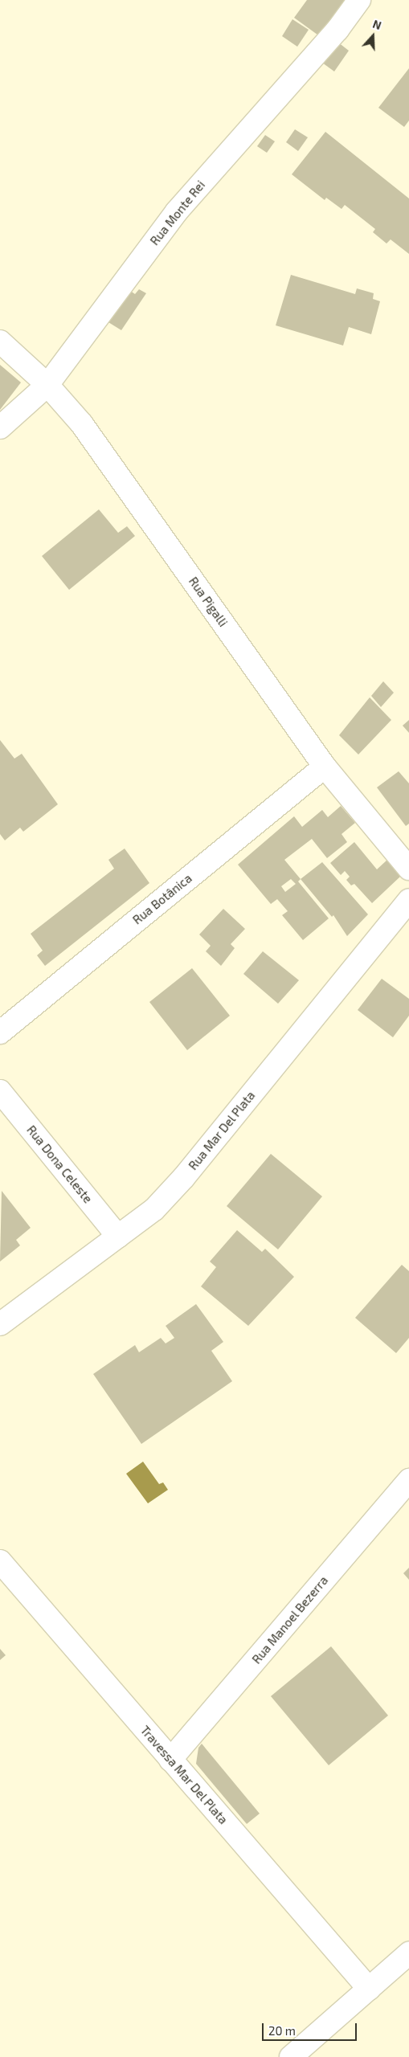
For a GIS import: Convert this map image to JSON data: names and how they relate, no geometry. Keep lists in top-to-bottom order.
{
  "streets": {
    "street": [
      "Rua Monte Rei",
      "Rua Pigalli",
      "Rua Botânica",
      "Rua Mar Del Plata",
      "Rua Dona Celeste",
      "Rua Manoel Bezerra",
      "Travessa Mar Del Plata"
    ]
  },
  "crossings": [
    ["Rua Monte Rei", "Rua Pigalli"],
    ["Rua Pigalli", "Rua Botânica"],
    ["Rua Mar Del Plata", "Rua Dona Celeste"],
    ["Rua Manoel Bezerra", "Travessa Mar Del Plata"]
  ],
  "scale_bar": "20 m",
  "north": "top"
}
